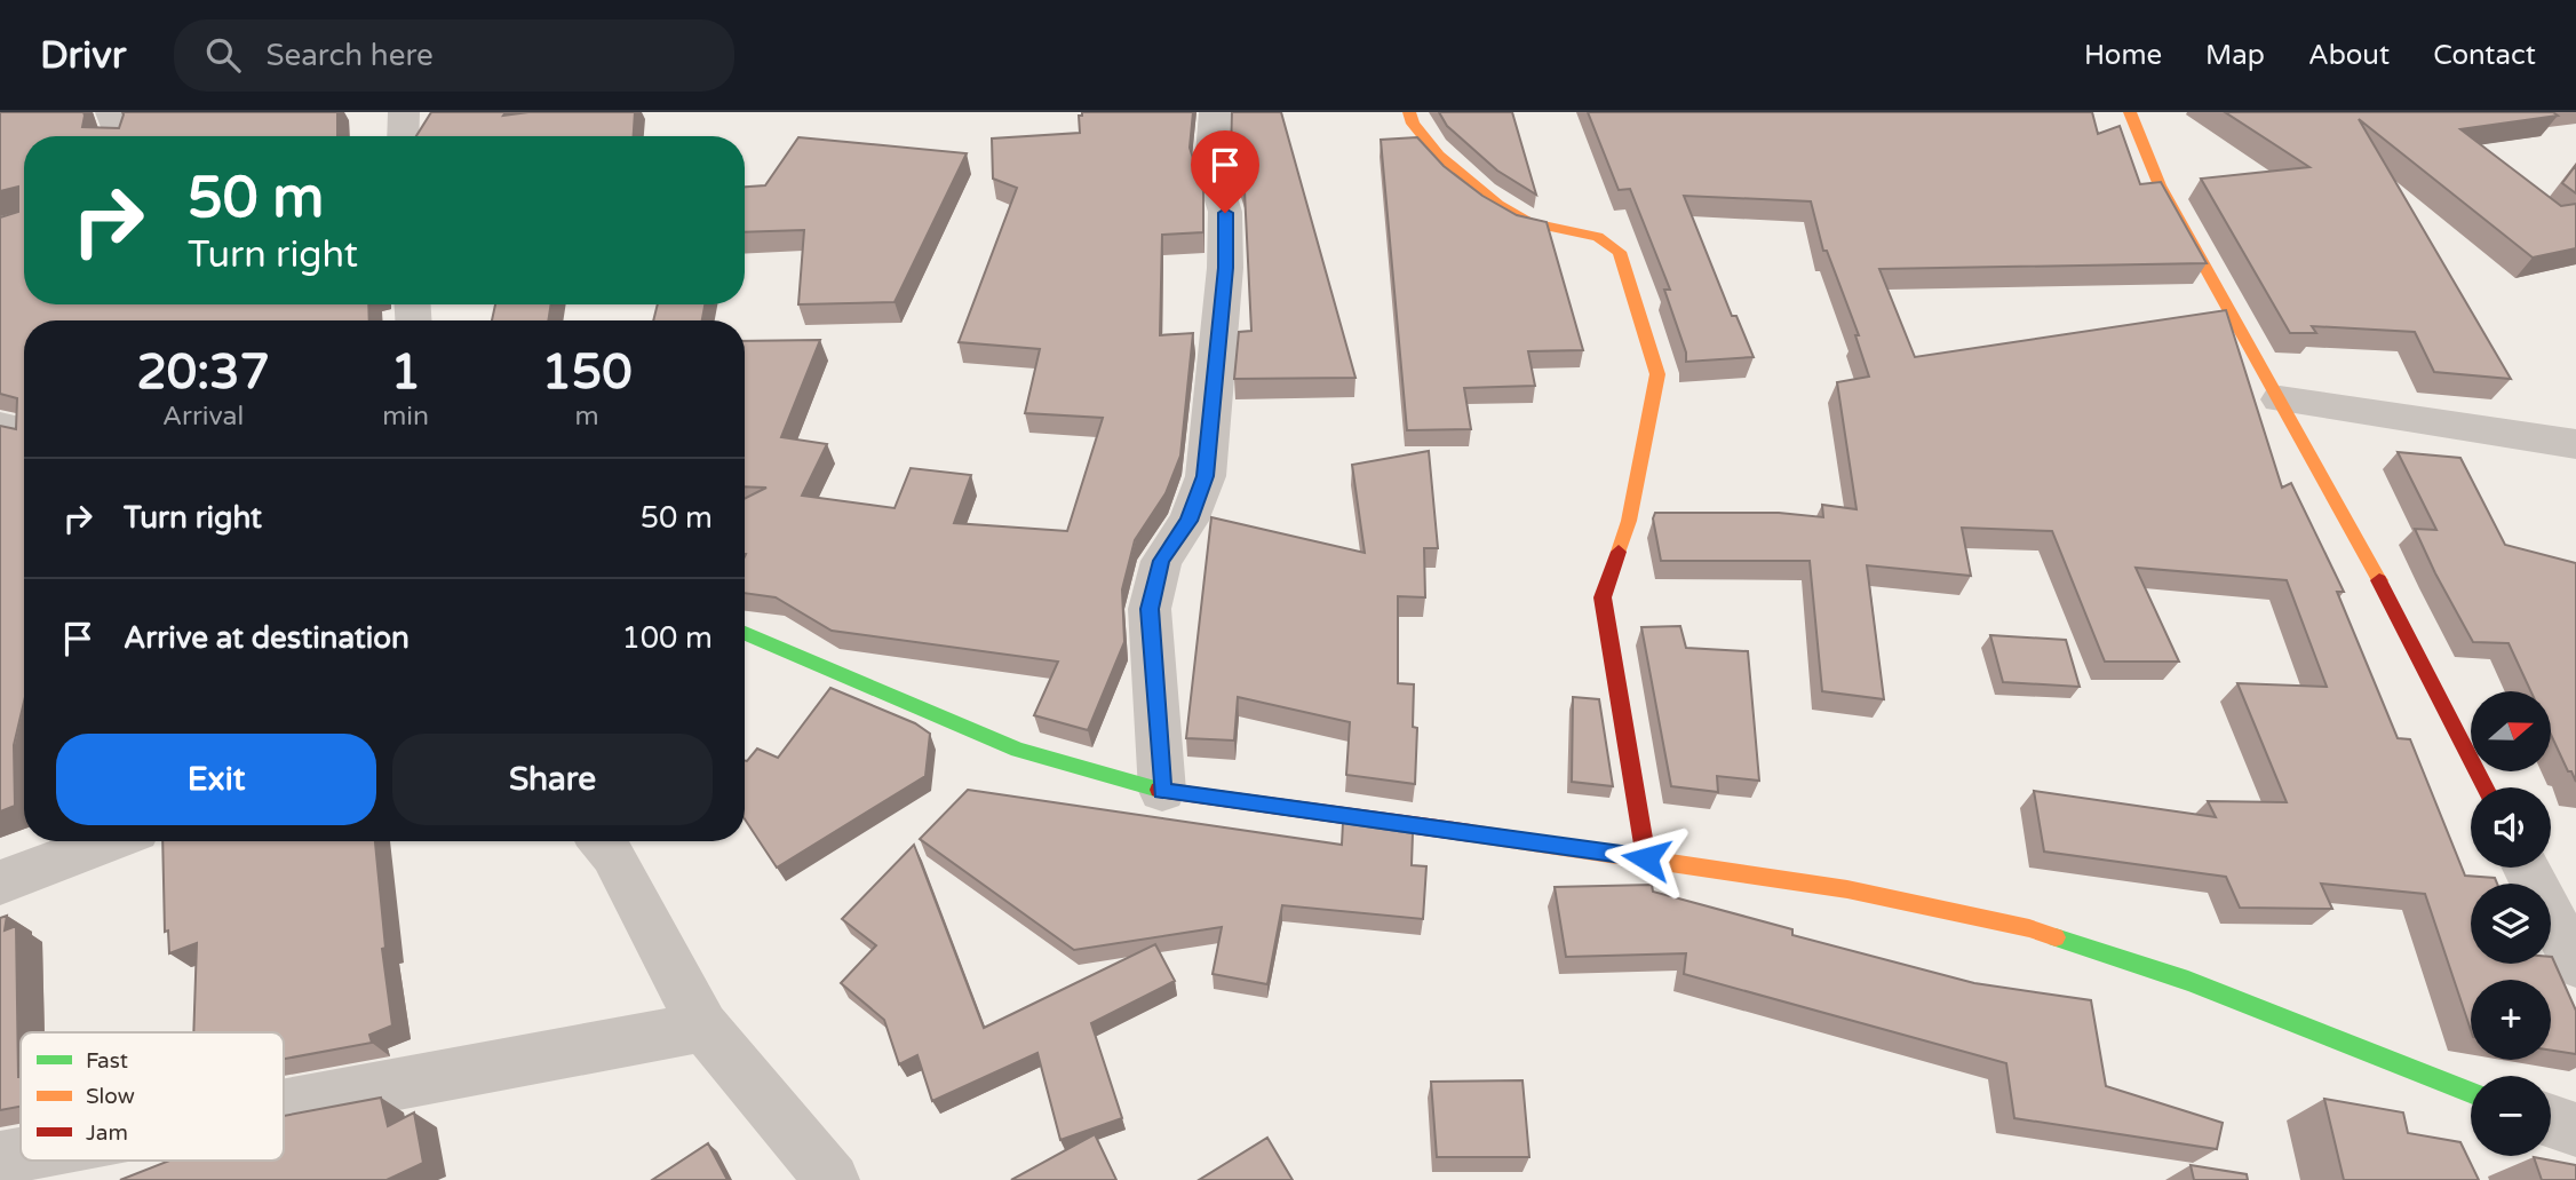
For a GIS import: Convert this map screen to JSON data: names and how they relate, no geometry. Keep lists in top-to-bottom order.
{
  "legend": ["Fast", "Slow", "Jam"],
  "north": "right",
  "page": {
    "header": "Drivr",
    "search": "Search here",
    "nav": [
      "Home",
      "Map",
      "About",
      "Contact"
    ],
    "turn": ["50 m", "Turn right"],
    "eta": [
      "20:37",
      "Arrival",
      "1",
      "min",
      "150",
      "m"
    ],
    "list": [
      {
        "name": "Turn right",
        "value": "50 m"
      },
      {
        "name": "Arrive at destination",
        "value": "100 m"
      }
    ],
    "map_buttons": ["+", "−"],
    "buttons": ["Exit", "Share"]
  }
}
